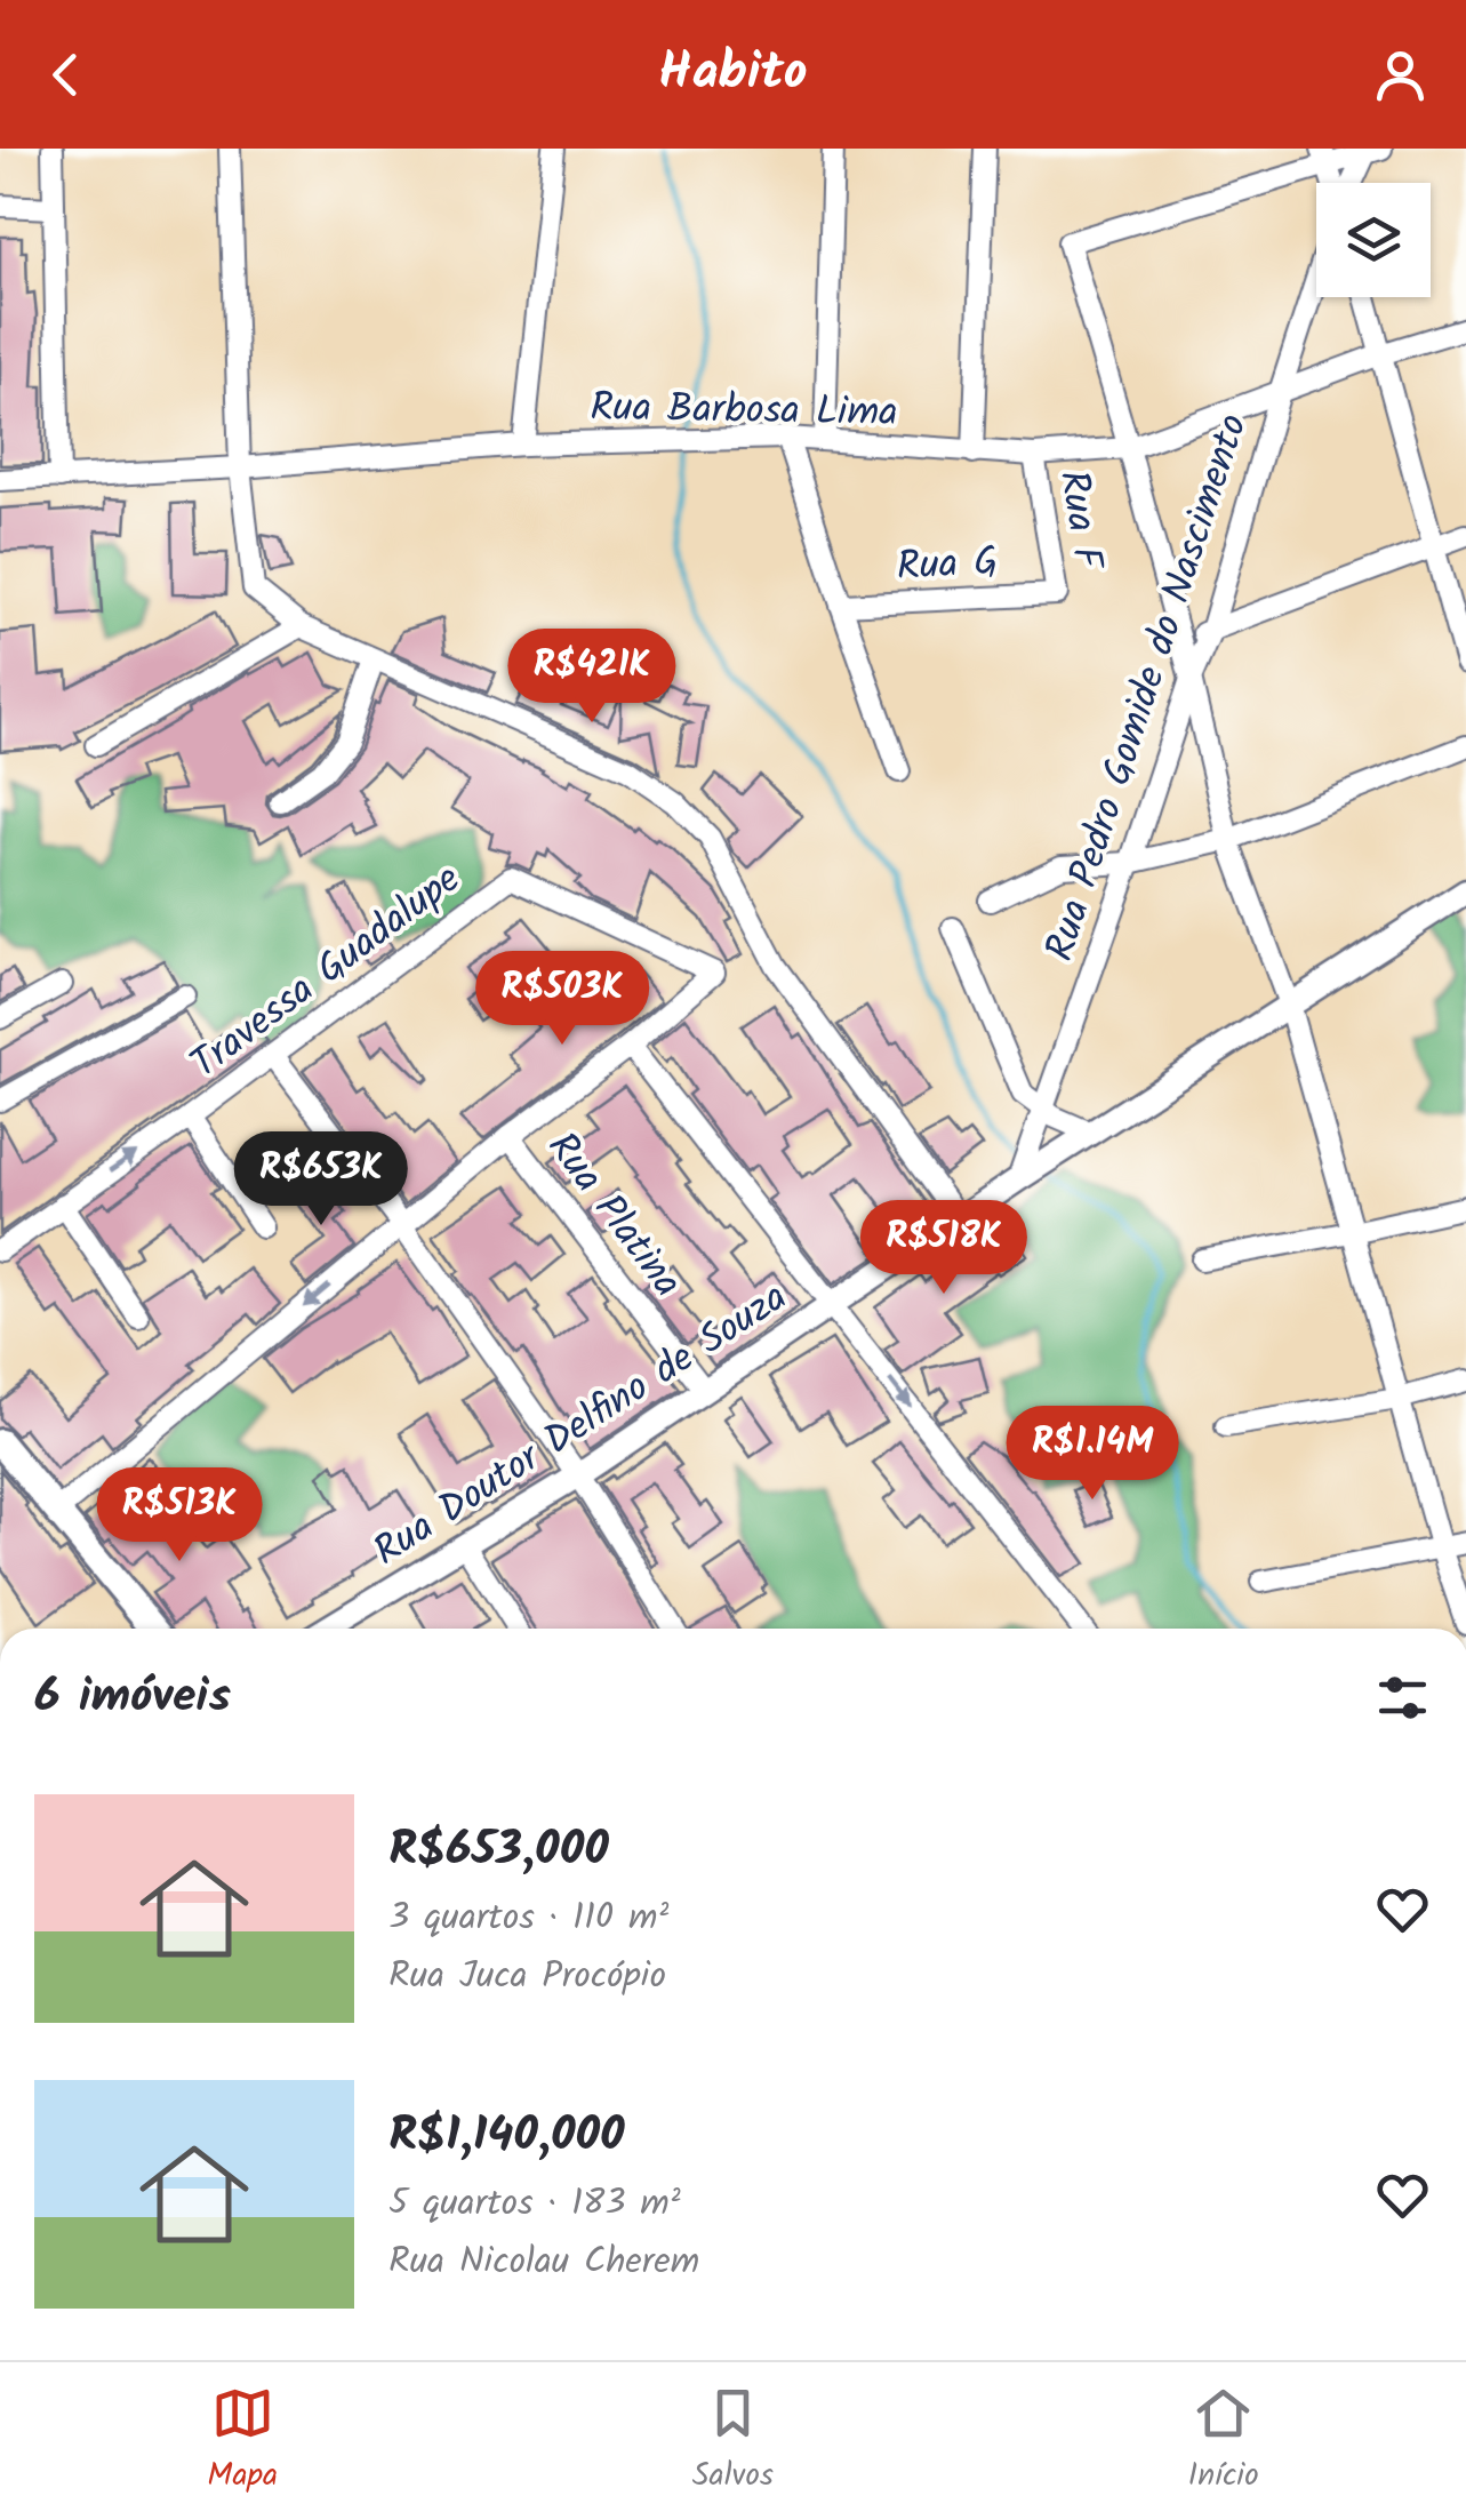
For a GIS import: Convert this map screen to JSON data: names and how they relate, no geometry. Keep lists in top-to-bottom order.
{
  "streets": {
    "street": [
      "Rua Barbosa Lima",
      "Rua F",
      "Rua G",
      "Rua Pedro Gomide do Nascimento",
      "Travessa Guadalupe",
      "Rua Platina",
      "Rua Doutor Delfino de Souza"
    ]
  },
  "crossings": [
    ["Rua Barbosa Lima", "Rua F"],
    ["Rua Barbosa Lima", "Rua Pedro Gomide do Nascimento"],
    ["Rua F", "Rua G"],
    ["Rua Pedro Gomide do Nascimento", "Rua Doutor Delfino de Souza"],
    ["Rua Platina", "Rua Doutor Delfino de Souza"]
  ],
  "page": {
    "header": "Habito",
    "price": [
      "R$421K",
      "R$503K",
      "R$653K",
      "R$518K",
      "R$1.14M",
      "R$513K"
    ],
    "heading": "6 imóveis",
    "list": [
      {
        "name": "R$653,000",
        "note": "3 quartos · 110 m² · Rua Juca Procópio"
      },
      {
        "name": "R$1,140,000",
        "note": "5 quartos · 183 m² · Rua Nicolau Cherem"
      }
    ],
    "tabs": ["Mapa", "Salvos", "Início"]
  }
}
